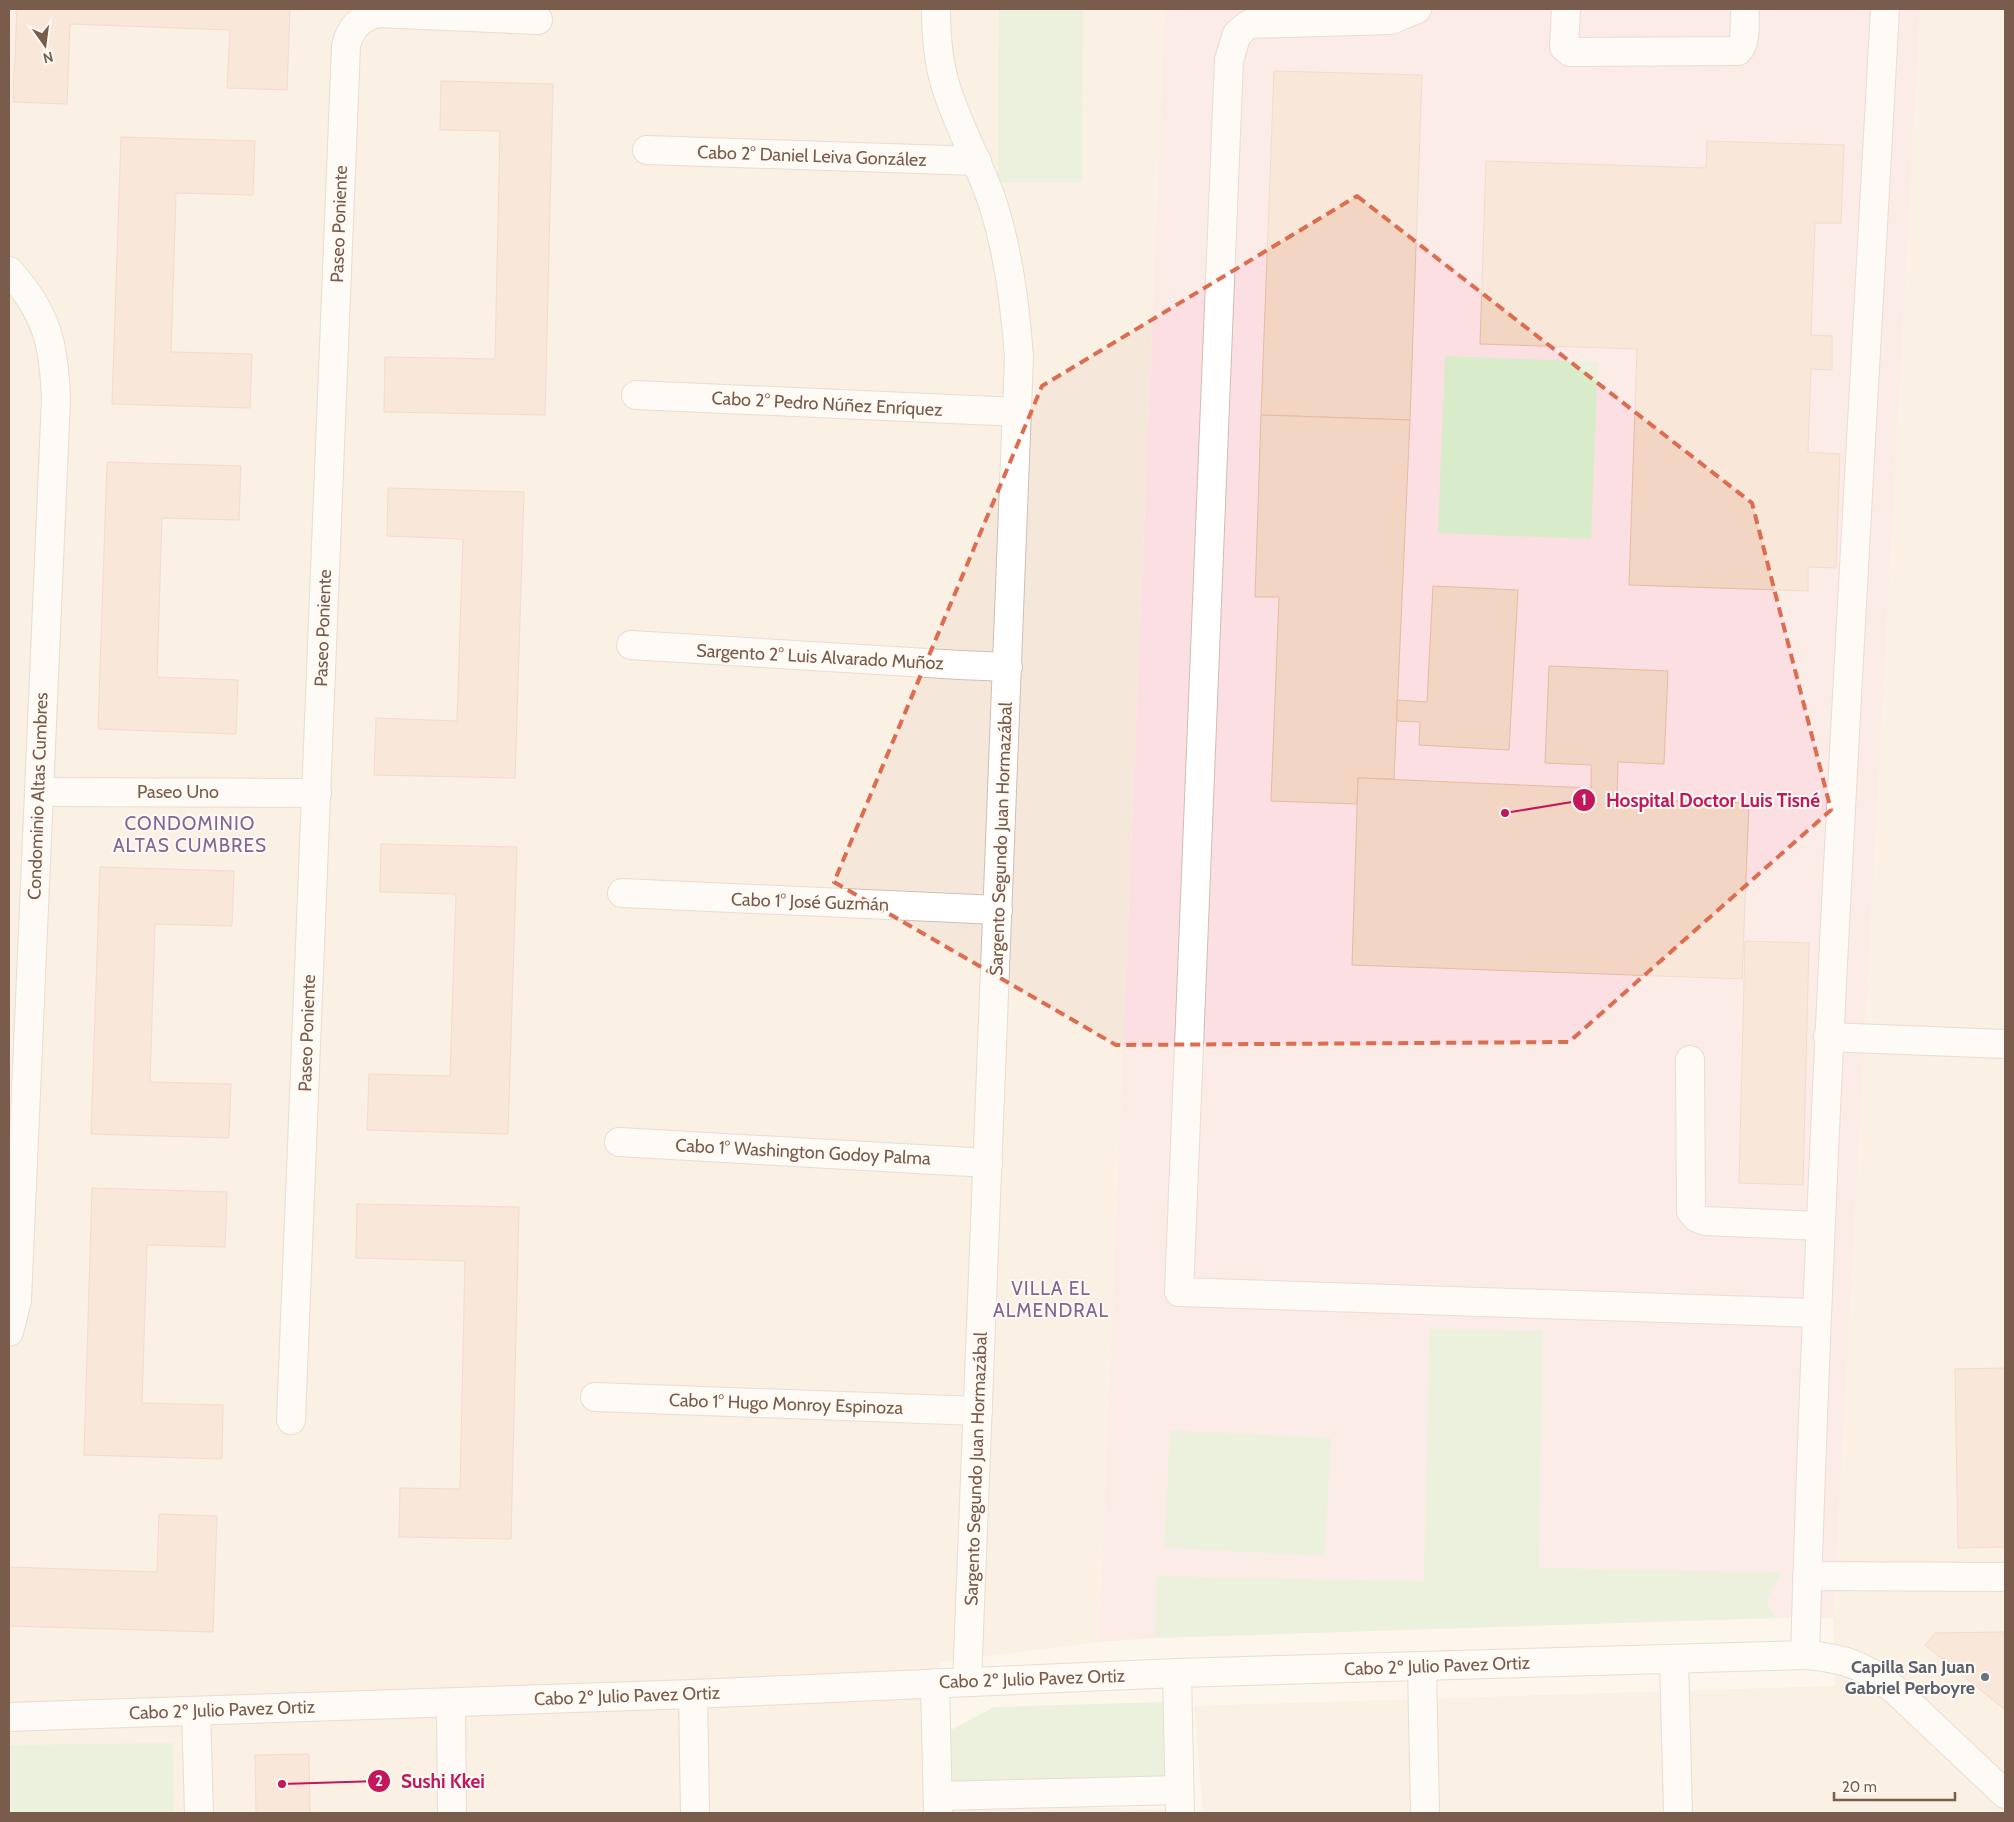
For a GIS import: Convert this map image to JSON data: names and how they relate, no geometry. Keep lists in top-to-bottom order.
{
  "streets": {
    "street": [
      "Cabo 2° Daniel Leiva González",
      "Paseo Poniente",
      "Cabo 2° Pedro Núñez Enríquez",
      "Sargento 2° Luis Alvarado Muñoz",
      "Paseo Uno",
      "Condominio Altas Cumbres",
      "Sargento Segundo Juan Hormazábal",
      "Cabo 1° José Guzmán",
      "Cabo 1° Washington Godoy Palma",
      "Cabo 1° Hugo Monroy Espinoza",
      "Cabo 2º Julio Pavez Ortiz"
    ]
  },
  "crossings": [
    ["Cabo 2° Daniel Leiva González", "Sargento Segundo Juan Hormazábal"],
    ["Paseo Poniente", "Paseo Uno"],
    ["Cabo 2° Pedro Núñez Enríquez", "Sargento Segundo Juan Hormazábal"],
    ["Sargento 2° Luis Alvarado Muñoz", "Sargento Segundo Juan Hormazábal"],
    ["Paseo Uno", "Condominio Altas Cumbres"],
    ["Sargento Segundo Juan Hormazábal", "Cabo 1° José Guzmán"],
    ["Sargento Segundo Juan Hormazábal", "Cabo 1° Washington Godoy Palma"],
    ["Sargento Segundo Juan Hormazábal", "Cabo 1° Hugo Monroy Espinoza"],
    ["Sargento Segundo Juan Hormazábal", "Cabo 2º Julio Pavez Ortiz"]
  ],
  "districts": ["CONDOMINIO ALTAS CUMBRES", "VILLA EL ALMENDRAL"],
  "places": ["Hospital Doctor Luis Tisné", "Capilla San Juan Gabriel Perboyre", "Sushi Kkei"],
  "scale_bar": "20 m",
  "north": "bottom"
}
